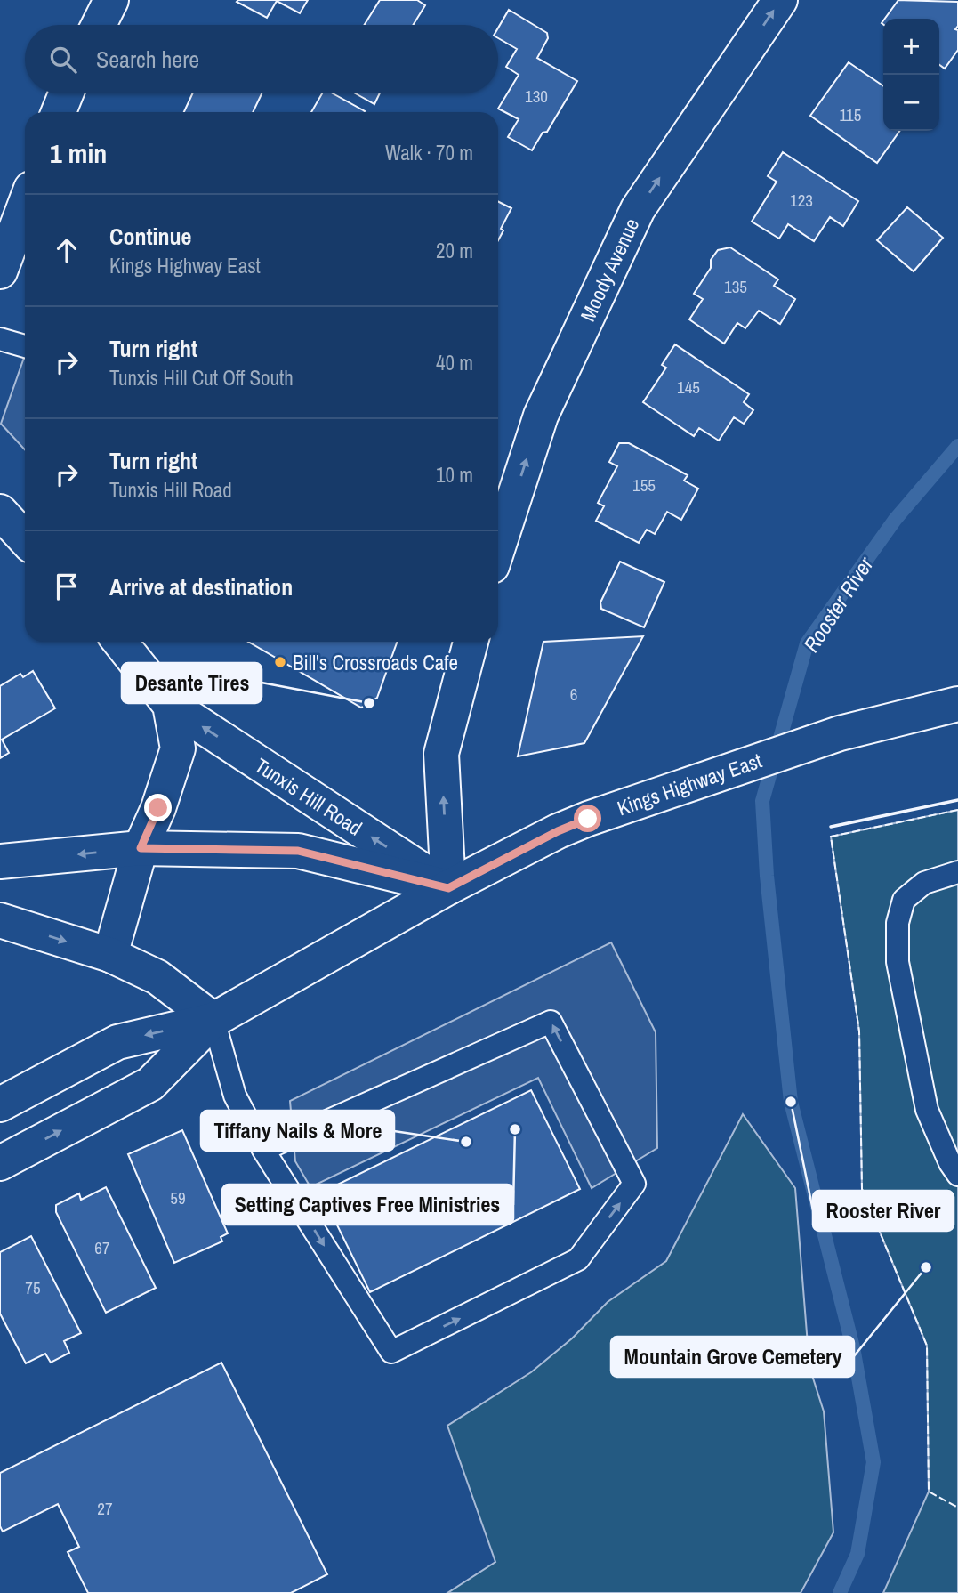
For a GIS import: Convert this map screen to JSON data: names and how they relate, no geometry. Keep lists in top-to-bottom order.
{
  "streets": {
    "main road": ["Moody Avenue", "Kings Highway East", "Tunxis Hill Road"]
  },
  "crossings": [
    ["Kings Highway East", "Tunxis Hill Road"]
  ],
  "one_way": ["Moody Avenue"],
  "water": ["Rooster River"],
  "places": [
    "Bill's Crossroads Cafe",
    "Desante Tires",
    "Rooster River",
    "Setting Captives Free Ministries",
    "Tiffany Nails & More",
    "Mountain Grove Cemetery"
  ],
  "house_numbers": [
    "130",
    "115",
    "123",
    "135",
    "145",
    "155",
    "6",
    "59",
    "67",
    "75",
    "27"
  ],
  "page": {
    "map_buttons": ["+", "−"],
    "search": "Search here",
    "heading": ["1 min", "Walk · 70 m"],
    "list": [
      ["Continue", "Kings Highway East", "20 m"],
      ["Turn right", "Tunxis Hill Cut Off South", "40 m"],
      ["Turn right", "Tunxis Hill Road", "10 m"],
      "Arrive at destination"
    ]
  }
}
